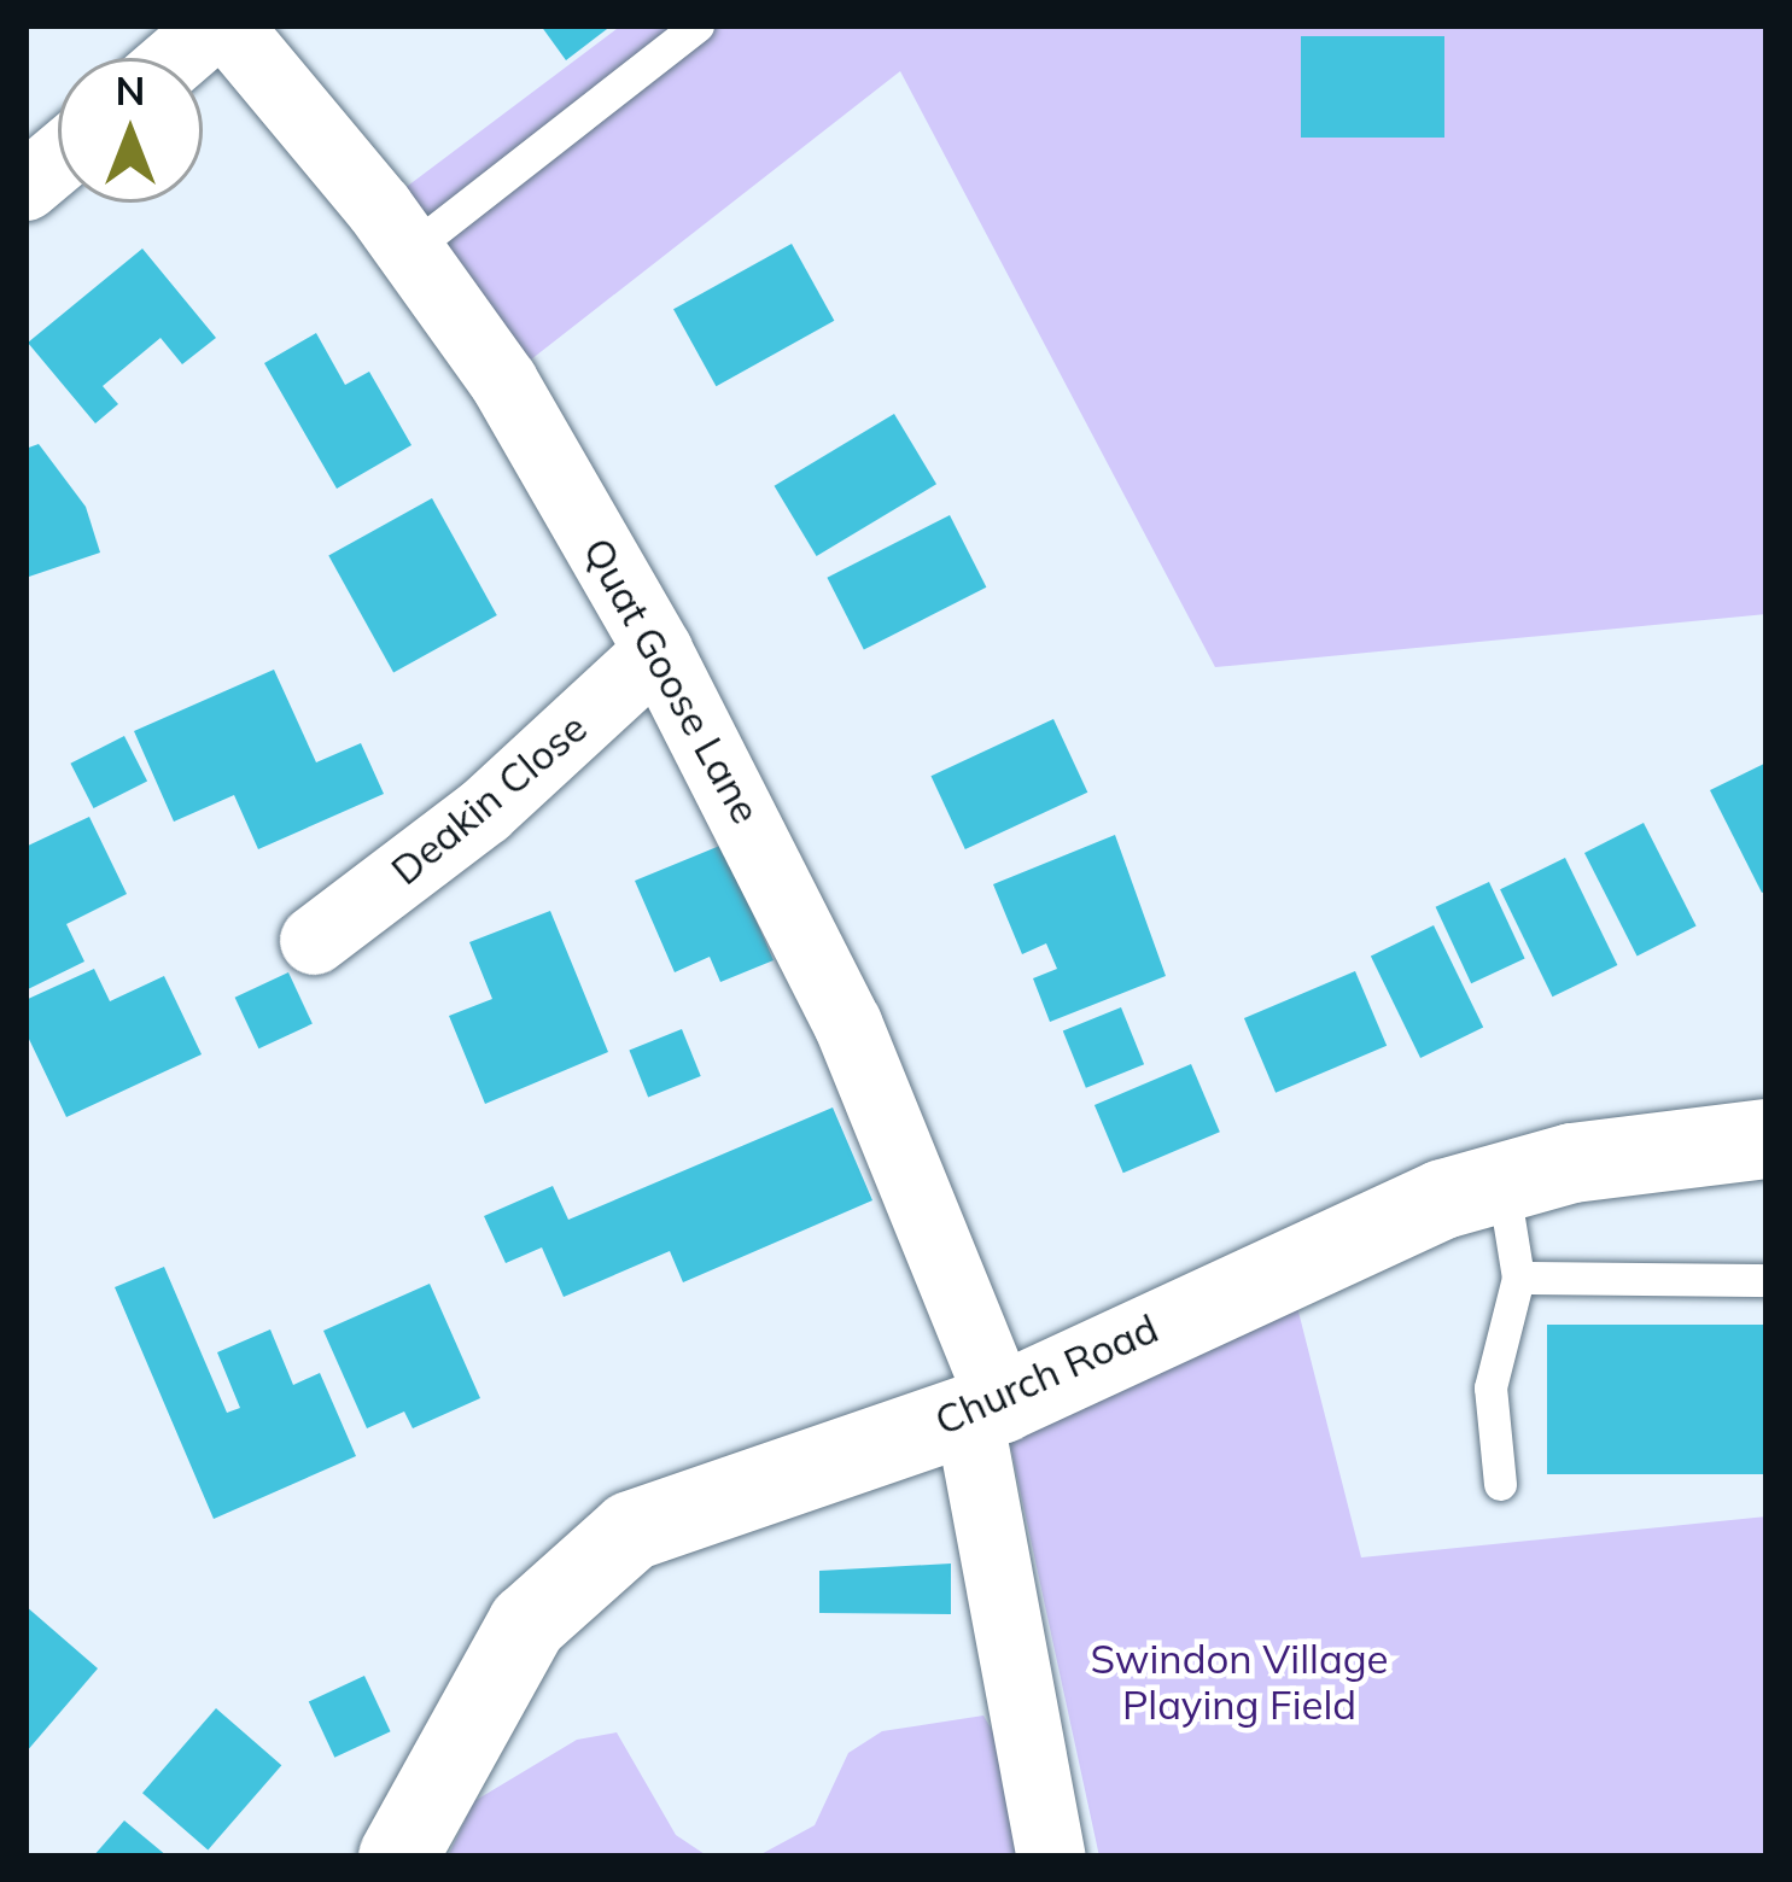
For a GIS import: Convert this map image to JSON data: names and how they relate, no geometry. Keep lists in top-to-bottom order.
{
  "streets": {
    "street": ["Quat Goose Lane", "Deakin Close", "Church Road"]
  },
  "crossings": [
    ["Quat Goose Lane", "Deakin Close"],
    ["Quat Goose Lane", "Church Road"]
  ],
  "parks": ["Swindon Village Playing Field"],
  "north": "top"
}
